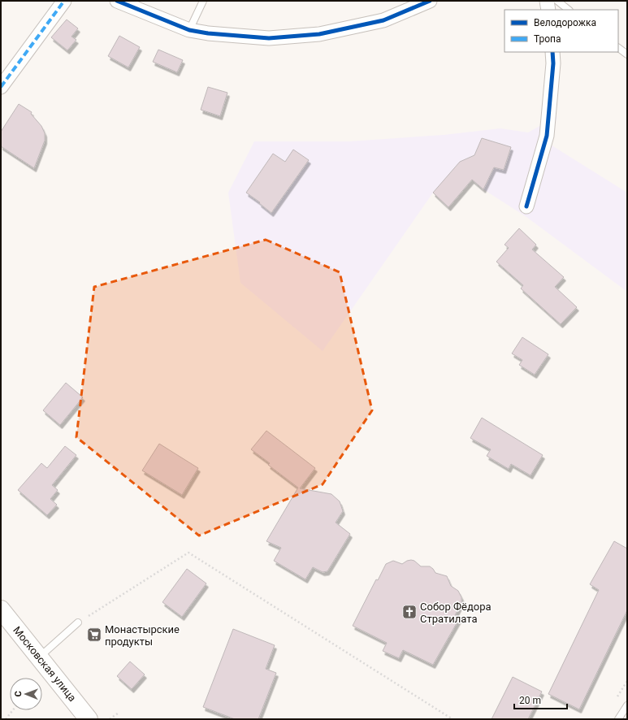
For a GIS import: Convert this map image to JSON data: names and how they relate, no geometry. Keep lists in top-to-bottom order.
{
  "streets": {
    "main road": ["Московская улица"]
  },
  "places": {
    "church": ["Собор Фёдора Стратилата"],
    "supermarket": ["Монастырские продукты"]
  },
  "legend": ["Велодорожка", "Тропа"],
  "scale_bar": "20 m",
  "north": "left"
}
